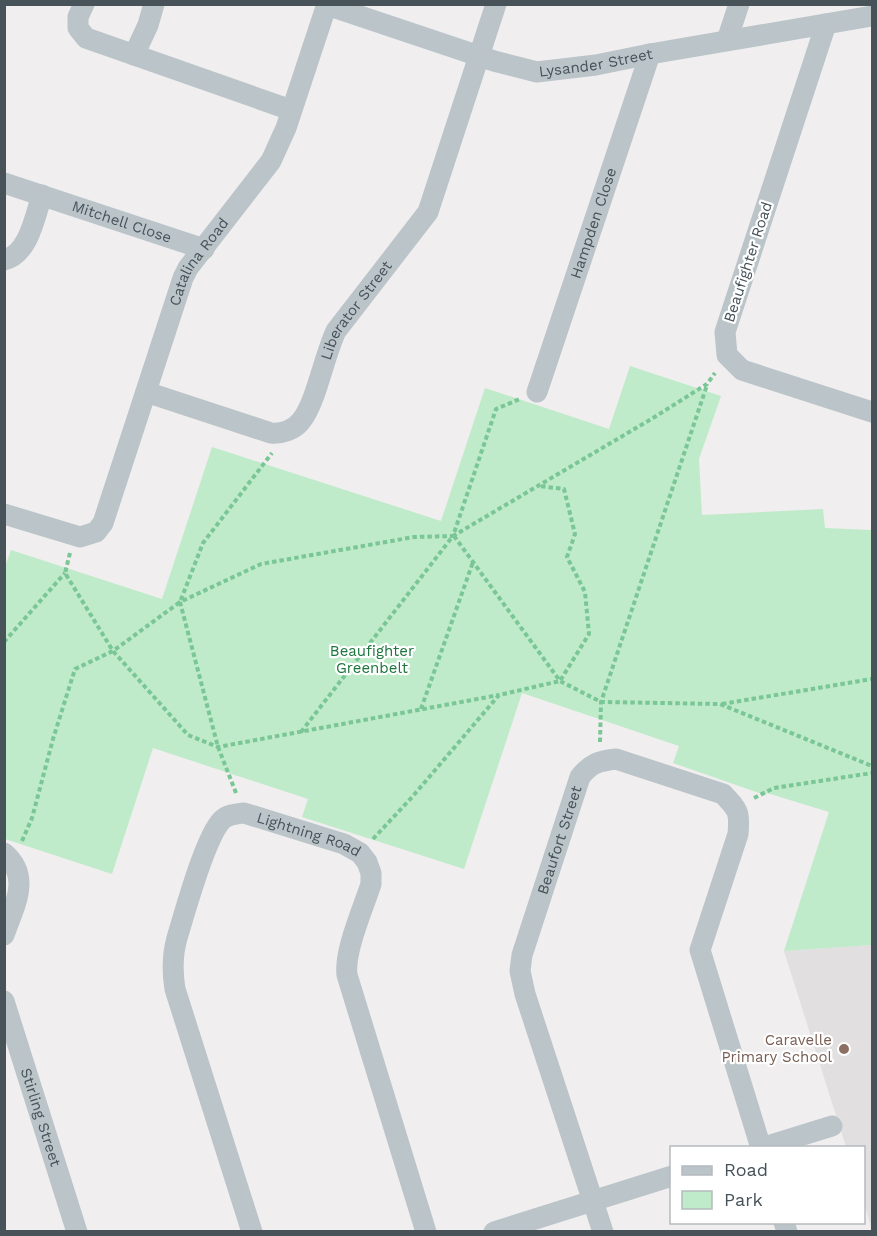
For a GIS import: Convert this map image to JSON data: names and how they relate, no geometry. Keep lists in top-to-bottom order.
{
  "streets": {
    "street": [
      "Lysander Street",
      "Mitchell Close",
      "Hampden Close",
      "Beaufighter Road",
      "Catalina Road",
      "Liberator Street",
      "Lightning Road",
      "Beaufort Street",
      "Stirling Street"
    ]
  },
  "crossings": [
    ["Lysander Street", "Hampden Close"],
    ["Lysander Street", "Beaufighter Road"],
    ["Lysander Street", "Catalina Road"],
    ["Lysander Street", "Liberator Street"],
    ["Mitchell Close", "Catalina Road"]
  ],
  "parks": ["Beaufighter Greenbelt"],
  "places": ["Caravelle Primary School"],
  "legend": ["Road", "Park"]
}
